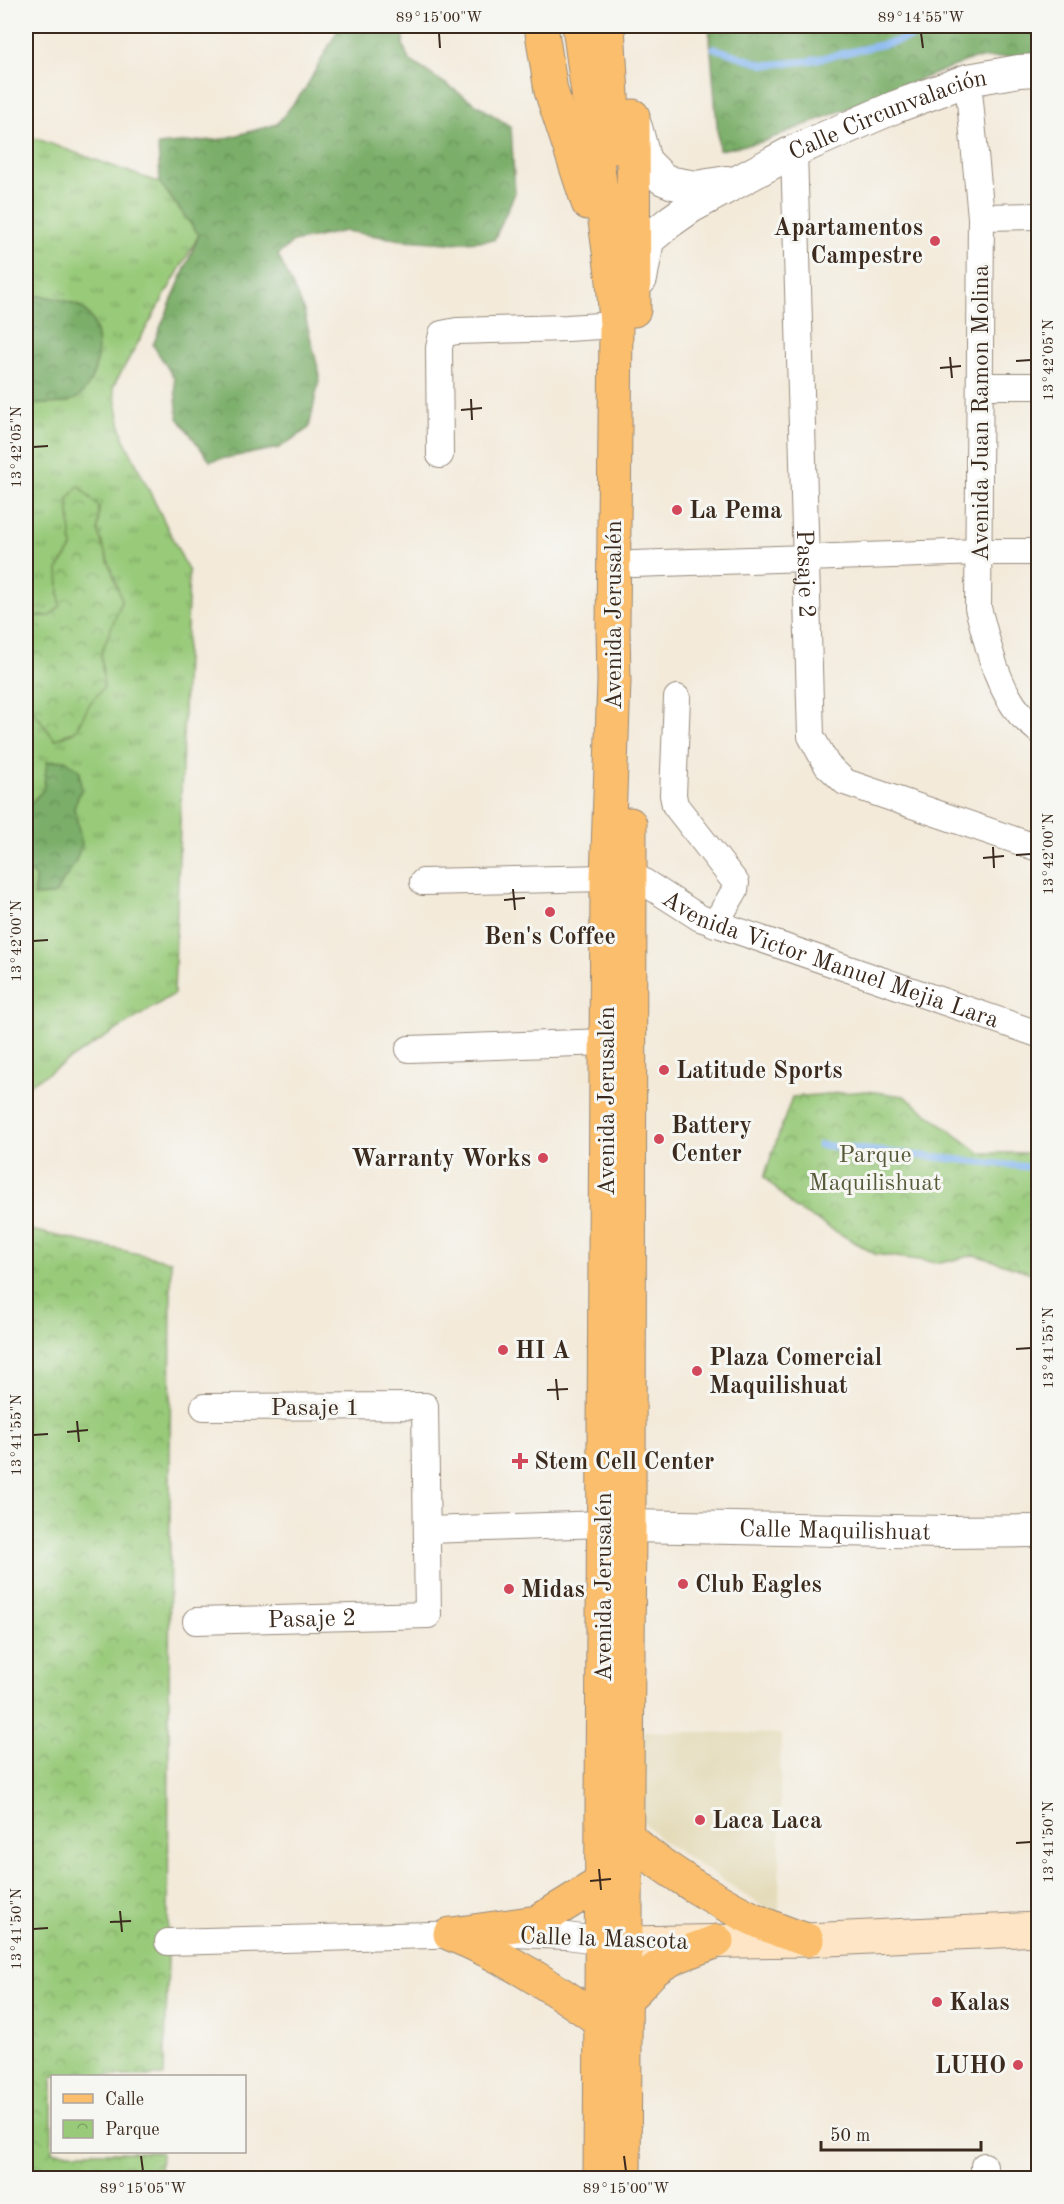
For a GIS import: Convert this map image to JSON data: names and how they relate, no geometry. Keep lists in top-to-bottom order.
{
  "streets": {
    "main road": ["Avenida Jerusalén", "Calle la Mascota"],
    "street": [
      "Calle Circunvalación",
      "Avenida Juan Ramon Molina",
      "Pasaje 2",
      "Avenida Victor Manuel Mejia Lara",
      "Pasaje 1",
      "Calle Maquilishuat"
    ]
  },
  "crossings": [
    ["Calle Circunvalación", "Avenida Juan Ramon Molina"],
    ["Calle Circunvalación", "Pasaje 2"],
    ["Calle Circunvalación", "Avenida Jerusalén"],
    ["Pasaje 2", "Pasaje 1"],
    ["Pasaje 2", "Calle Maquilishuat"],
    ["Avenida Jerusalén", "Avenida Victor Manuel Mejia Lara"],
    ["Avenida Jerusalén", "Calle Maquilishuat"],
    ["Avenida Jerusalén", "Calle la Mascota"],
    ["Pasaje 1", "Calle Maquilishuat"]
  ],
  "parks": ["Parque Maquilishuat"],
  "places": {
    "other": [
      "Apartamentos Campestre",
      "La Pema",
      "Ben's Coffee",
      "Latitude Sports",
      "Battery Center",
      "Warranty Works",
      "HI A",
      "Plaza Comercial Maquilishuat",
      "Club Eagles",
      "Midas",
      "Laca Laca",
      "Kalas",
      "LUHO"
    ],
    "health": ["Stem Cell Center"]
  },
  "legend": ["Calle", "Parque"],
  "scale_bar": "50 m",
  "coordinates": [
    "89°15'00\"W",
    "89°14'55\"W",
    "13°42'05\"N",
    "13°42'00\"N",
    "13°41'55\"N",
    "13°41'50\"N",
    "89°15'05\"W"
  ]
}
